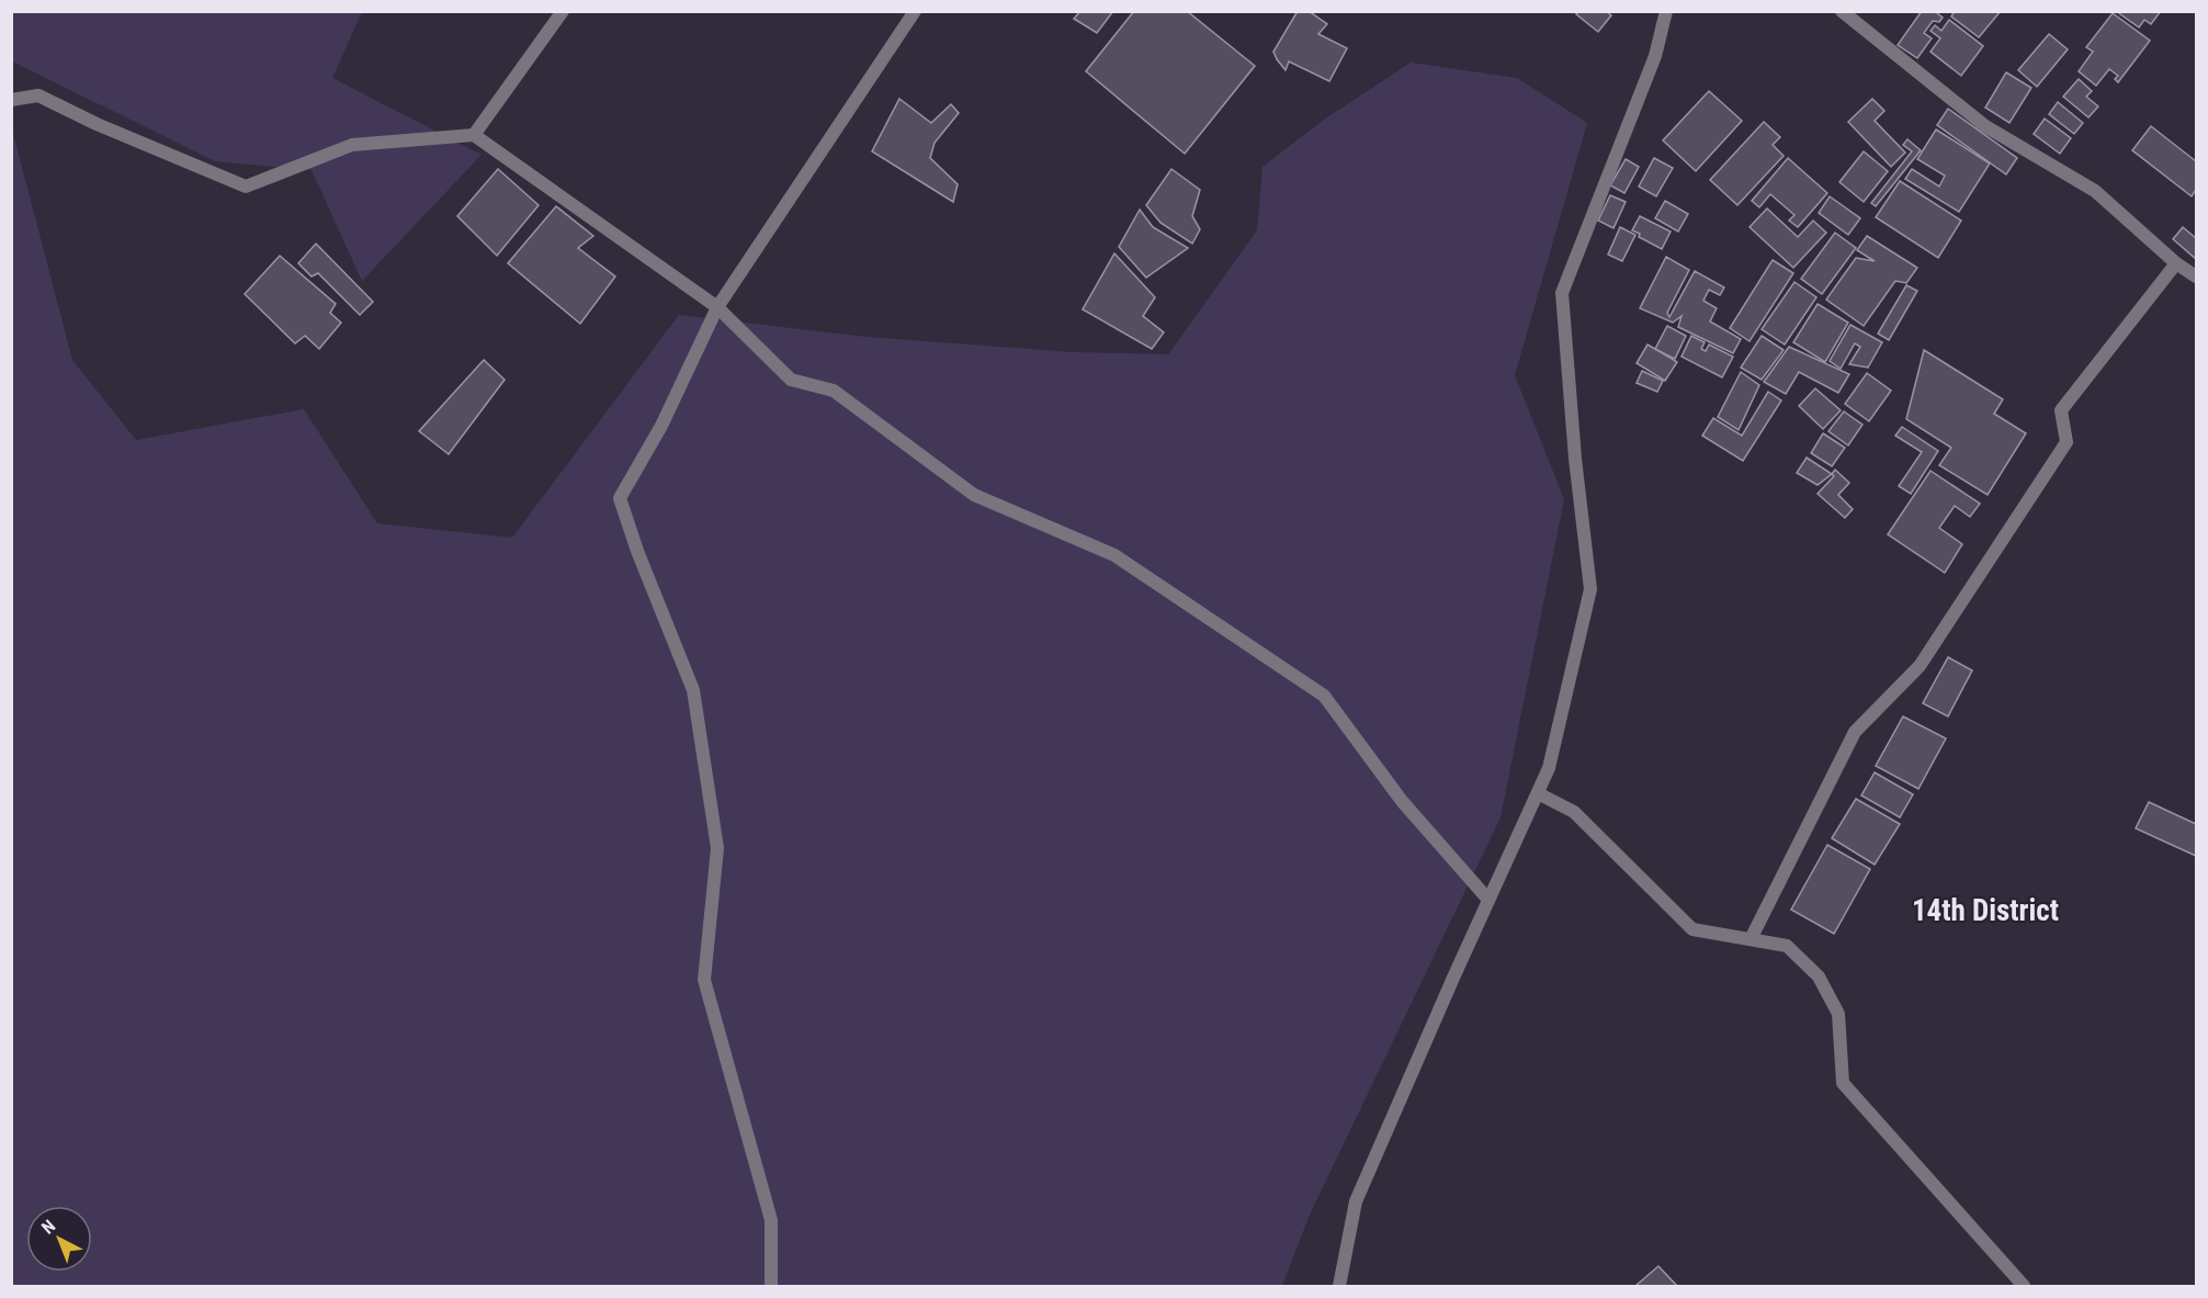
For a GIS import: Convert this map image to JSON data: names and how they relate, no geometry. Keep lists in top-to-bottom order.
{
  "districts": ["14th District"],
  "north": "top left"
}
